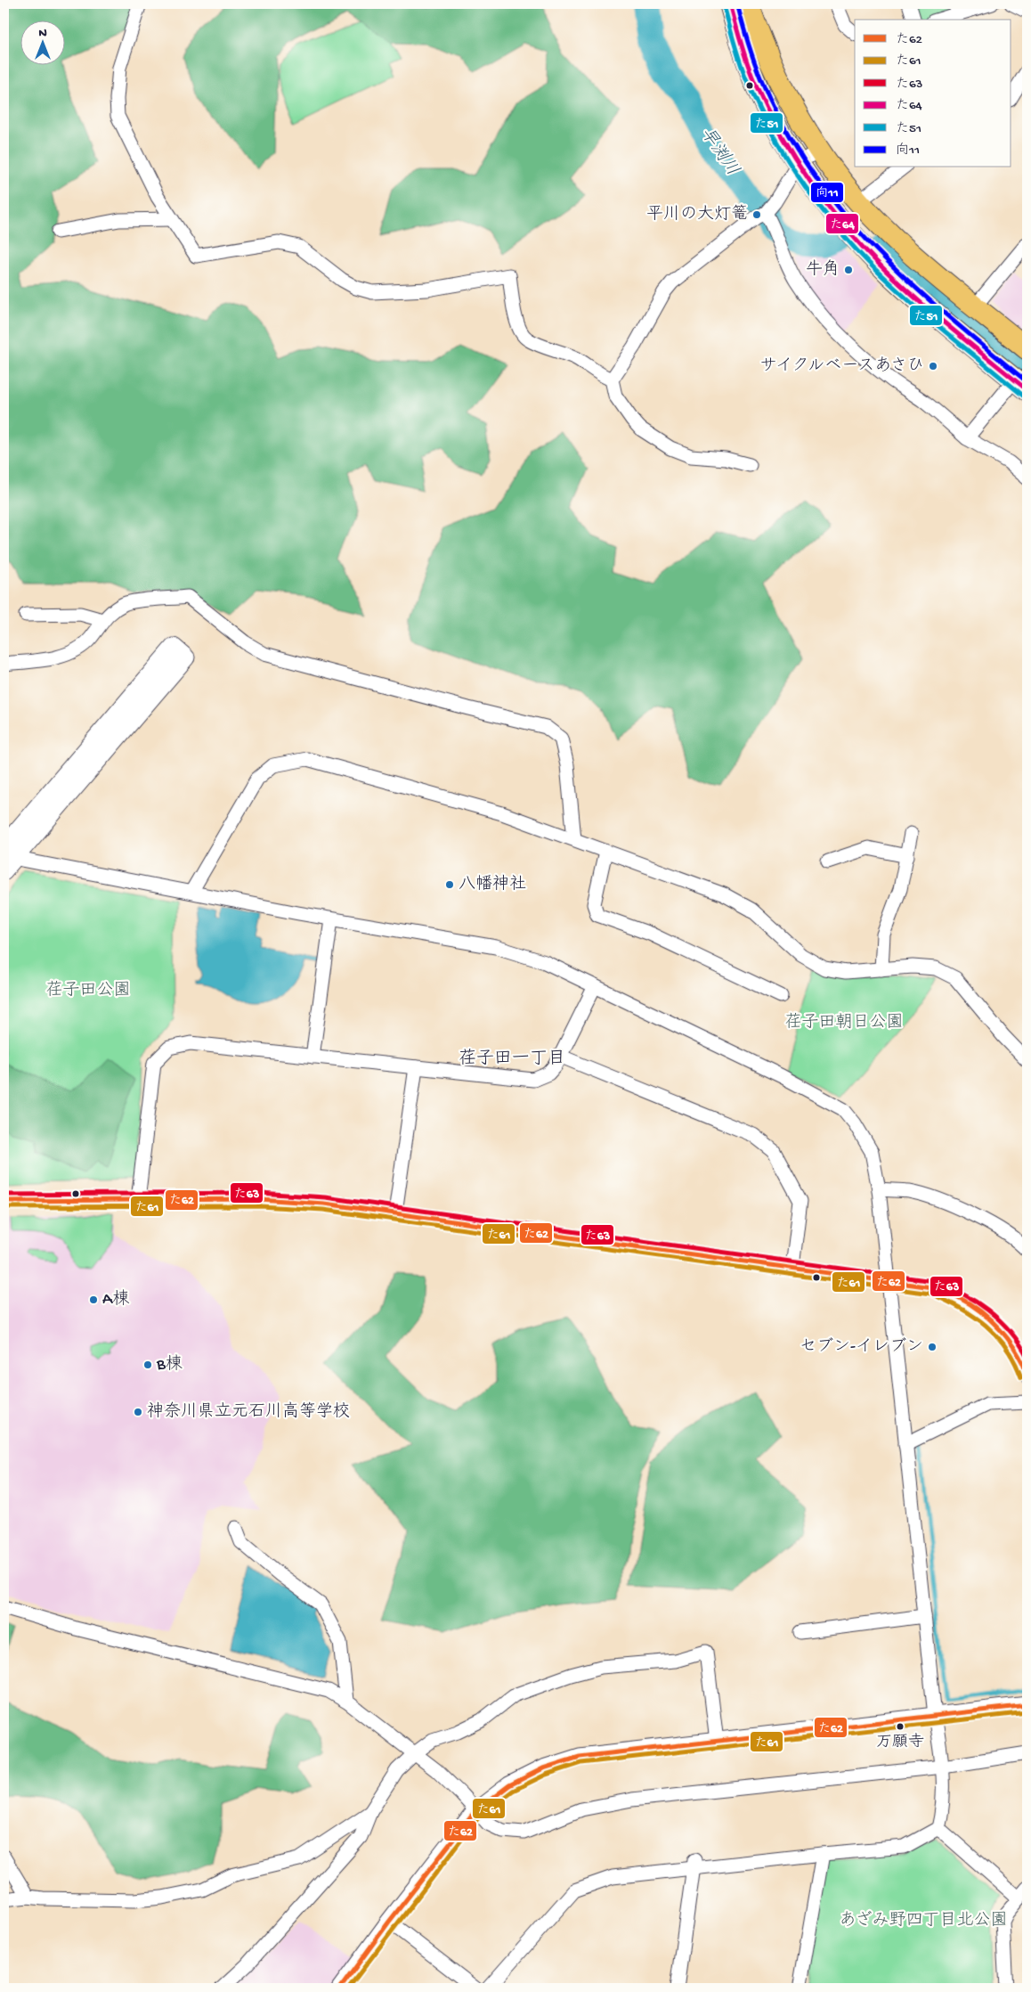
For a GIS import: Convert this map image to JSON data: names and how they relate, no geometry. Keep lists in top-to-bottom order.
{
  "districts": ["荏子田一丁目"],
  "water": ["早渕川"],
  "parks": ["荏子田公園", "荏子田朝日公園", "あざみ野四丁目北公園"],
  "places": [
    "平川の大灯篭",
    "牛角",
    "サイクルベースあさひ",
    "八幡神社",
    "A棟",
    "セブン-イレブン",
    "B棟",
    "神奈川県立元石川高等学校",
    "万願寺"
  ],
  "lines": [
    "transit line た64",
    "transit line 向11",
    "transit line た51",
    "transit line た63",
    "transit line た62",
    "transit line た61"
  ],
  "legend": [
    "た62",
    "た61",
    "た63",
    "た64",
    "た51",
    "向11"
  ],
  "north": "top"
}
